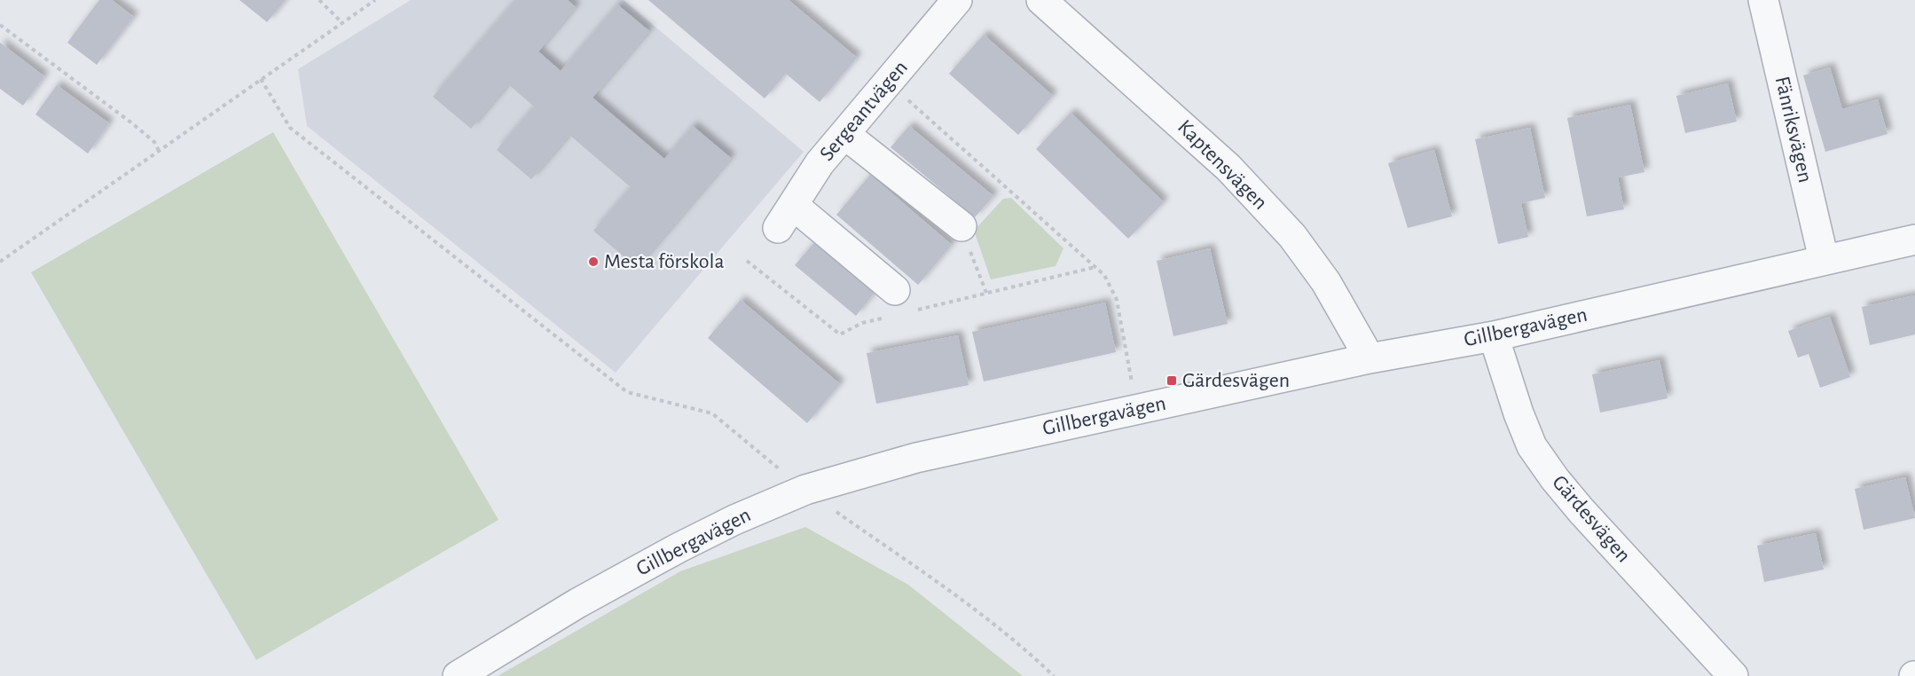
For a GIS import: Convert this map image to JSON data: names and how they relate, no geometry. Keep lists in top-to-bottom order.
{
  "streets": {
    "street": [
      "Sergeantvägen",
      "Fänriksvägen",
      "Kaptensvägen",
      "Gillbergavägen",
      "Gärdesvägen"
    ]
  },
  "crossings": [
    ["Fänriksvägen", "Gillbergavägen"],
    ["Kaptensvägen", "Gillbergavägen"],
    ["Gillbergavägen", "Gärdesvägen"]
  ],
  "places": {
    "other": ["Mesta förskola"],
    "transit": ["Gärdesvägen"]
  }
}
